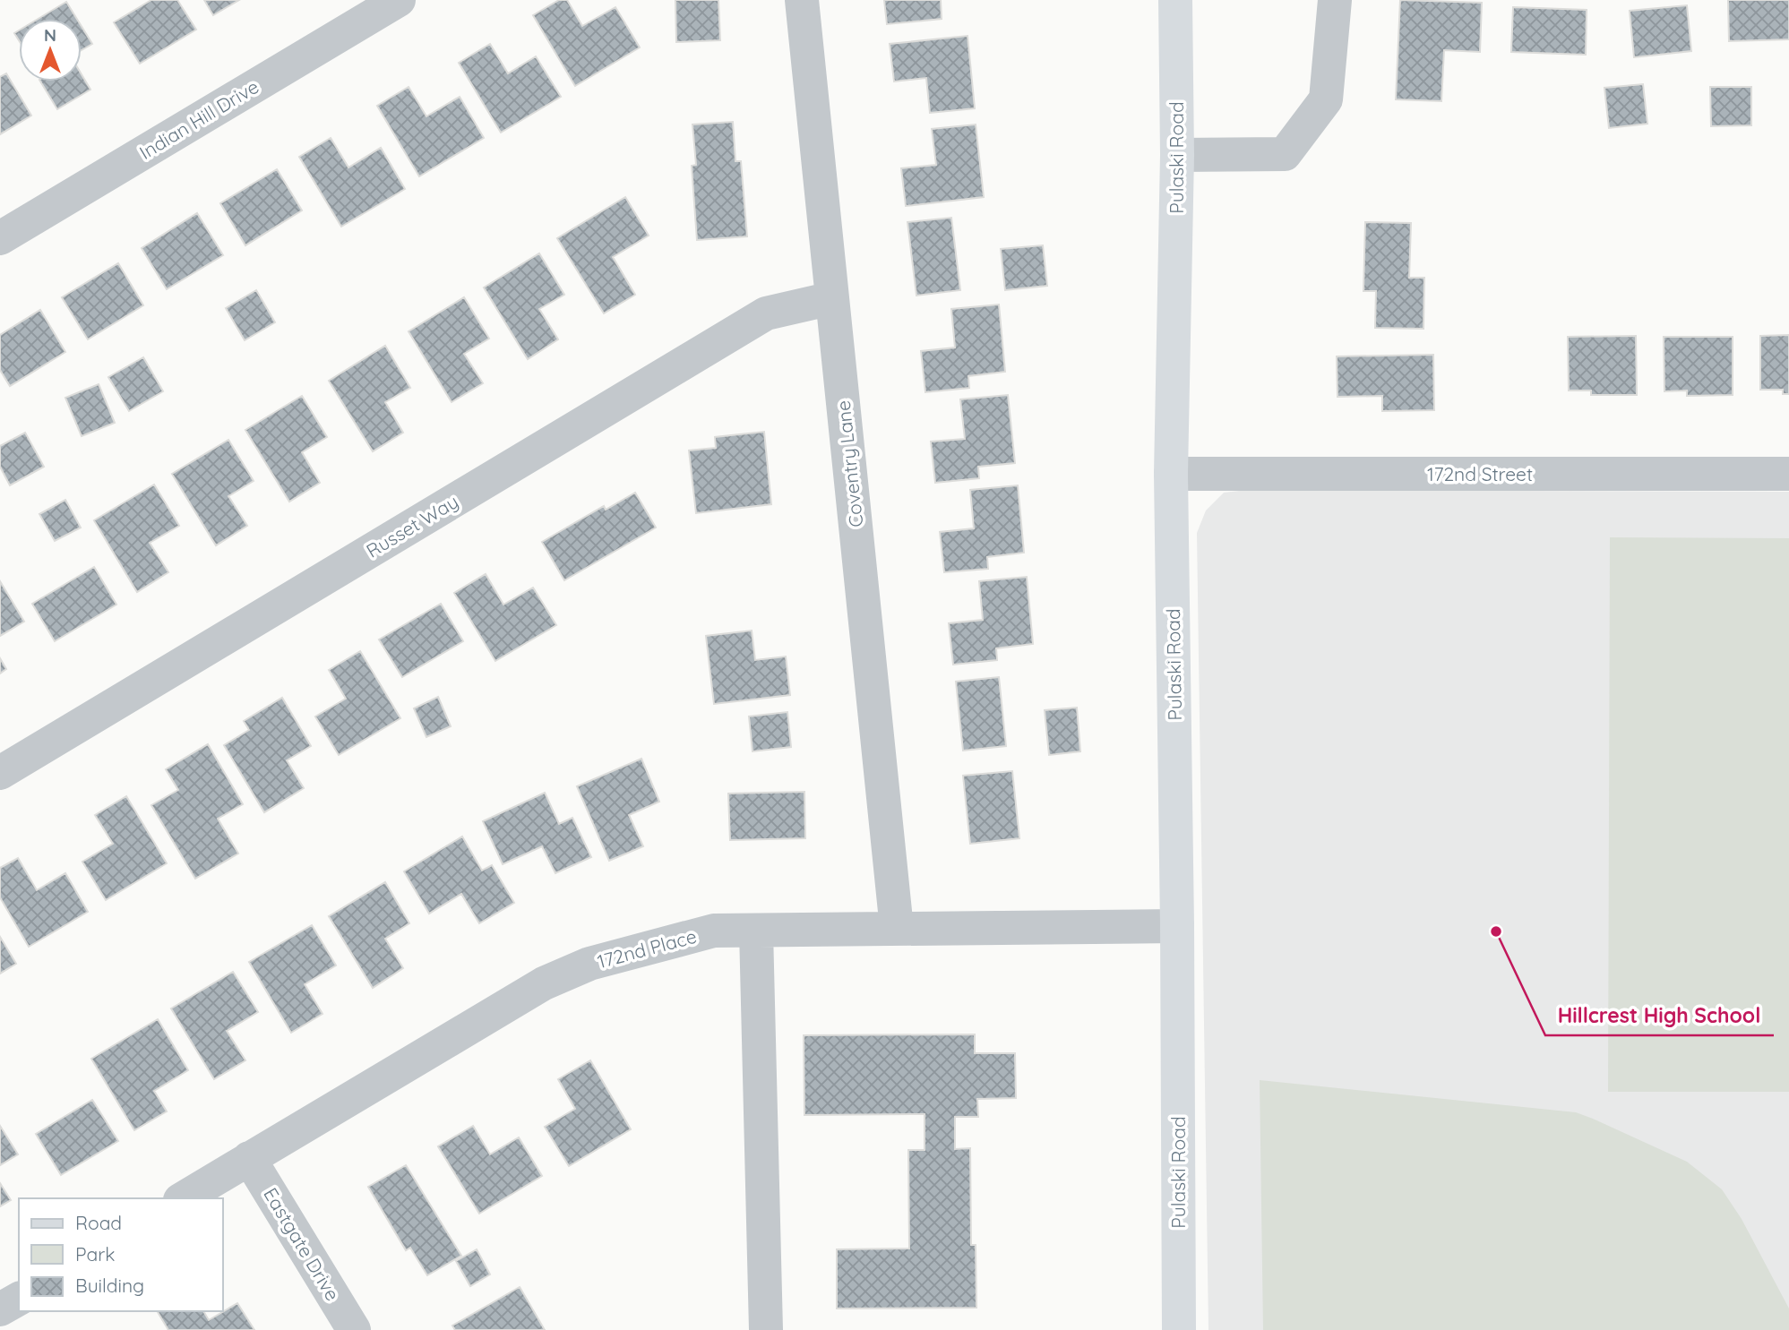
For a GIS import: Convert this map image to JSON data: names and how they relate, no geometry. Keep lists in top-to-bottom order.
{
  "streets": {
    "main road": ["Pulaski Road"],
    "street": [
      "Indian Hill Drive",
      "Coventry Lane",
      "172nd Street",
      "Russet Way",
      "172nd Place",
      "Eastgate Drive"
    ]
  },
  "crossings": [
    ["Pulaski Road", "172nd Street"],
    ["Pulaski Road", "172nd Place"],
    ["Coventry Lane", "Russet Way"],
    ["Coventry Lane", "172nd Place"],
    ["172nd Place", "Eastgate Drive"]
  ],
  "places": ["Hillcrest High School"],
  "legend": ["Road", "Park", "Building"],
  "north": "top"
}
